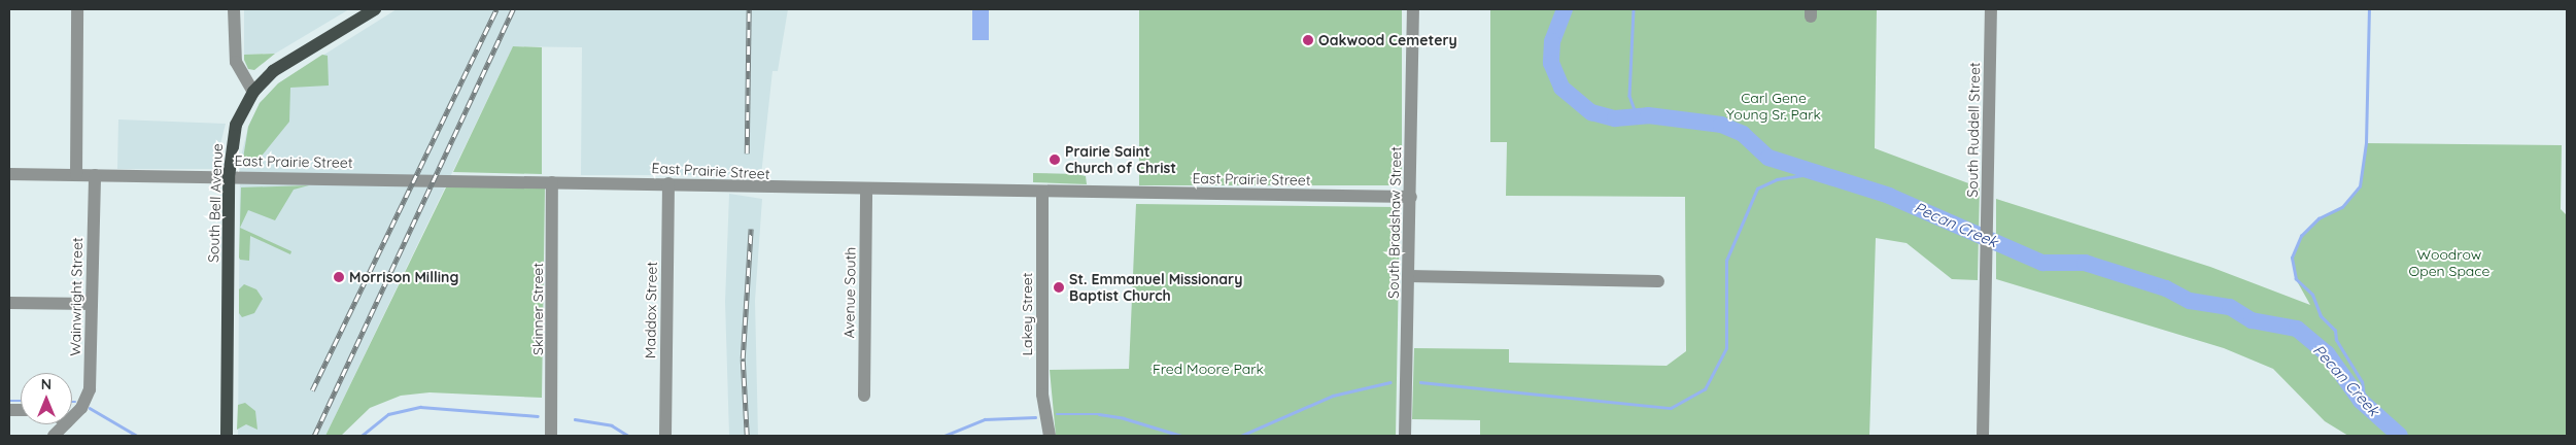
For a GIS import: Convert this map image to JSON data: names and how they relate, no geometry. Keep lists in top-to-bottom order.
{
  "streets": {
    "main road": ["South Bell Avenue"],
    "street": [
      "South Ruddell Street",
      "East Prairie Street",
      "South Bradshaw Street",
      "Avenue South",
      "Wainwright Street",
      "Skinner Street",
      "Maddox Street",
      "Lakey Street"
    ]
  },
  "crossings": [
    ["East Prairie Street", "South Bell Avenue"],
    ["East Prairie Street", "South Bradshaw Street"],
    ["East Prairie Street", "Avenue South"],
    ["East Prairie Street", "Wainwright Street"],
    ["East Prairie Street", "Skinner Street"],
    ["East Prairie Street", "Maddox Street"],
    ["East Prairie Street", "Lakey Street"]
  ],
  "water": ["Pecan Creek"],
  "parks": ["Carl Gene Young Sr. Park", "Woodrow Open Space", "Fred Moore Park"],
  "places": [
    "Oakwood Cemetery",
    "Prairie Saint Church of Christ",
    "Morrison Milling",
    "St. Emmanuel Missionary Baptist Church"
  ],
  "north": "top"
}
